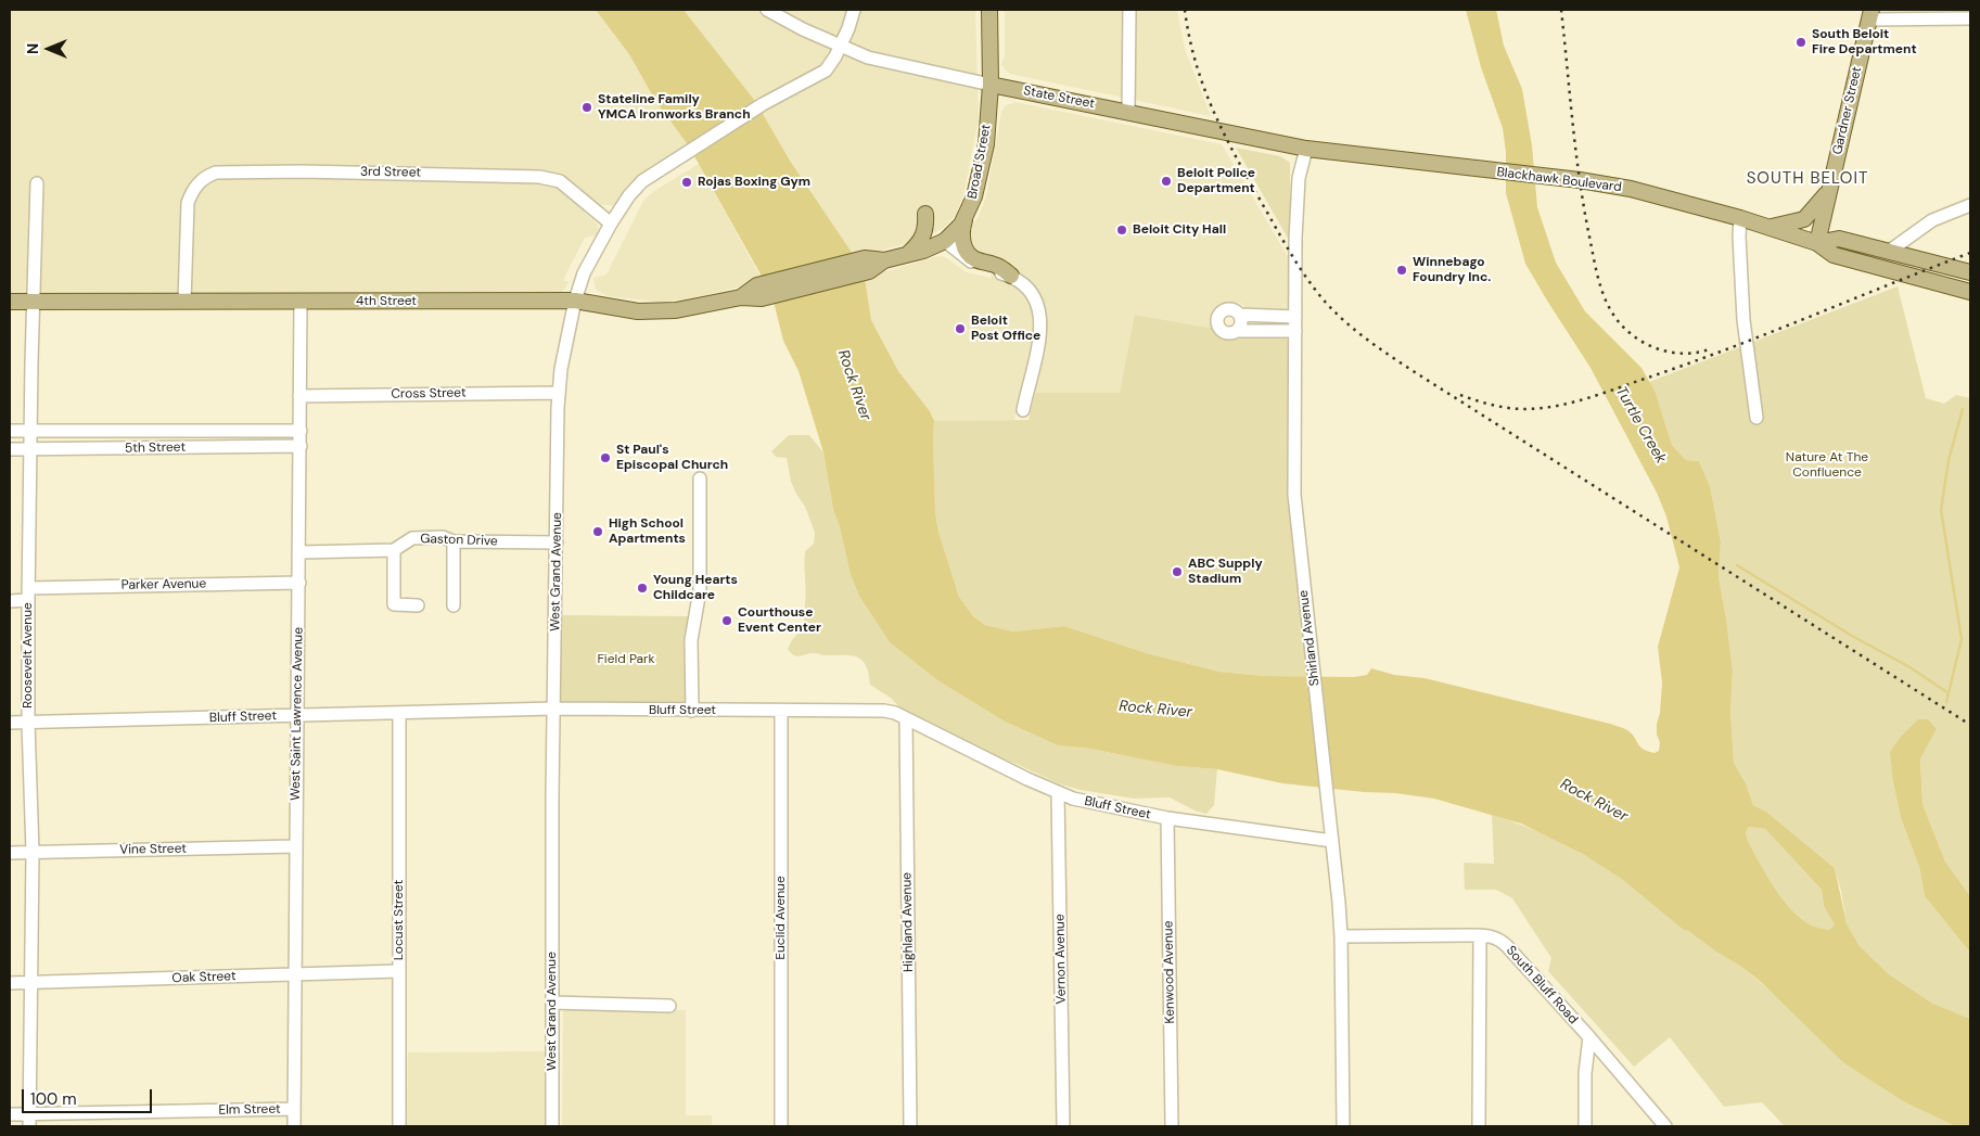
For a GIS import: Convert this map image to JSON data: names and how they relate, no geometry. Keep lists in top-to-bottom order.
{
  "streets": {
    "main road": [
      "State Street",
      "Gardner Street",
      "Broad Street",
      "Blackhawk Boulevard",
      "4th Street"
    ],
    "street": [
      "3rd Street",
      "Cross Street",
      "5th Street",
      "Gaston Drive",
      "West Grand Avenue",
      "Parker Avenue",
      "Shirland Avenue",
      "Roosevelt Avenue",
      "Bluff Street",
      "West Saint Lawrence Avenue",
      "Vine Street",
      "Euclid Avenue",
      "Locust Street",
      "Highland Avenue",
      "Vernon Avenue",
      "Kenwood Avenue",
      "Oak Street",
      "South Bluff Road",
      "Elm Street"
    ]
  },
  "crossings": [
    ["State Street", "Broad Street"],
    ["State Street", "Blackhawk Boulevard"],
    ["State Street", "West Grand Avenue"],
    ["State Street", "Shirland Avenue"],
    ["Gardner Street", "Blackhawk Boulevard"],
    ["Broad Street", "4th Street"],
    ["3rd Street", "4th Street"],
    ["3rd Street", "West Grand Avenue"],
    ["4th Street", "West Grand Avenue"],
    ["4th Street", "Roosevelt Avenue"],
    ["4th Street", "West Saint Lawrence Avenue"],
    ["Cross Street", "West Grand Avenue"],
    ["Cross Street", "West Saint Lawrence Avenue"],
    ["5th Street", "Roosevelt Avenue"],
    ["5th Street", "West Saint Lawrence Avenue"],
    ["Gaston Drive", "West Grand Avenue"],
    ["Gaston Drive", "West Saint Lawrence Avenue"],
    ["West Grand Avenue", "Bluff Street"],
    ["Parker Avenue", "Roosevelt Avenue"],
    ["Parker Avenue", "West Saint Lawrence Avenue"],
    ["Shirland Avenue", "Bluff Street"],
    ["Shirland Avenue", "South Bluff Road"],
    ["Roosevelt Avenue", "Bluff Street"],
    ["Roosevelt Avenue", "Vine Street"],
    ["Roosevelt Avenue", "Oak Street"],
    ["Roosevelt Avenue", "Elm Street"],
    ["Bluff Street", "West Saint Lawrence Avenue"],
    ["Bluff Street", "Euclid Avenue"],
    ["Bluff Street", "Locust Street"],
    ["Bluff Street", "Highland Avenue"],
    ["Bluff Street", "Vernon Avenue"],
    ["Bluff Street", "Kenwood Avenue"],
    ["West Saint Lawrence Avenue", "Vine Street"],
    ["West Saint Lawrence Avenue", "Oak Street"],
    ["West Saint Lawrence Avenue", "Elm Street"],
    ["Locust Street", "Oak Street"]
  ],
  "districts": ["SOUTH BELOIT"],
  "water": ["Rock River", "Turtle Creek"],
  "parks": ["Nature At The Confluence", "Field Park"],
  "places": [
    "South Beloit Fire Department",
    "Stateline Family YMCA Ironworks Branch",
    "Beloit Police Department",
    "Rojas Boxing Gym",
    "Beloit City Hall",
    "Winnebago Foundry Inc.",
    "Beloit Post Office",
    "St Paul's Episcopal Church",
    "High School Apartments",
    "ABC Supply Stadium",
    "Young Hearts Childcare",
    "Courthouse Event Center"
  ],
  "scale_bar": "100 m",
  "north": "left"
}
